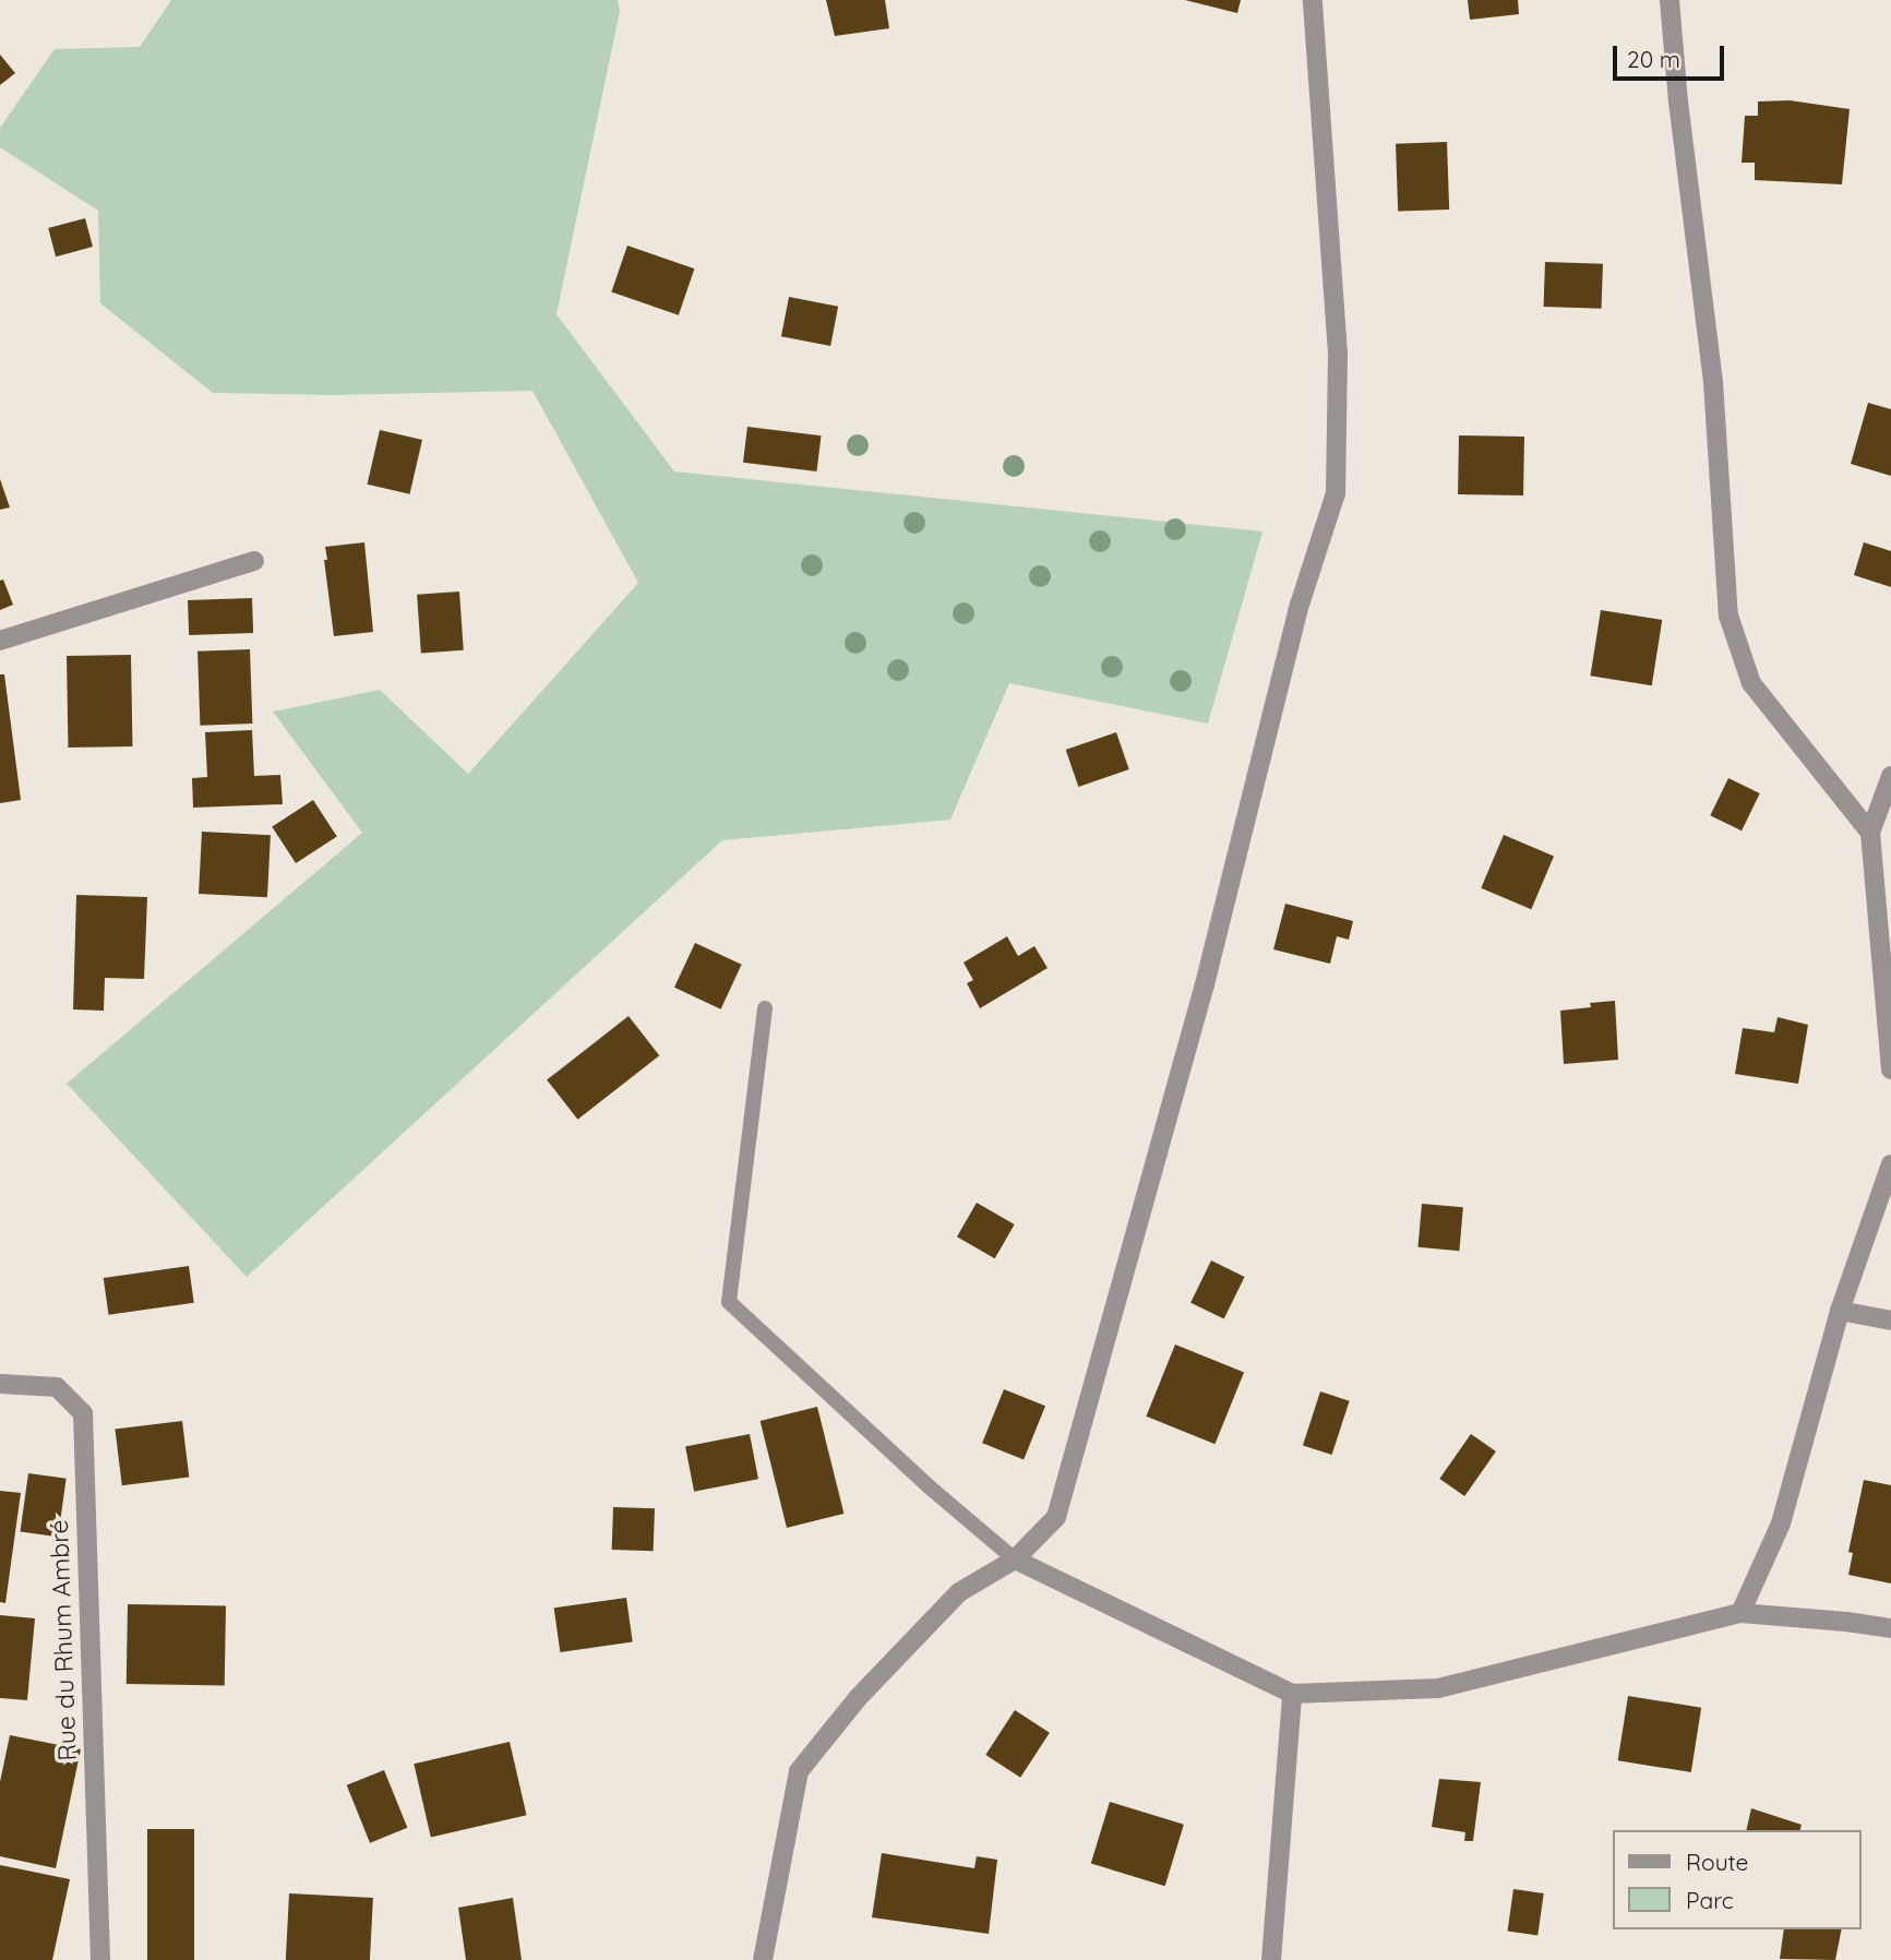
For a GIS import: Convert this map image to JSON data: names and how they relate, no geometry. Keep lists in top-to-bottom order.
{
  "streets": {
    "street": ["Rue du Rhum Ambré"]
  },
  "legend": ["Route", "Parc"],
  "scale_bar": "20 m"
}
